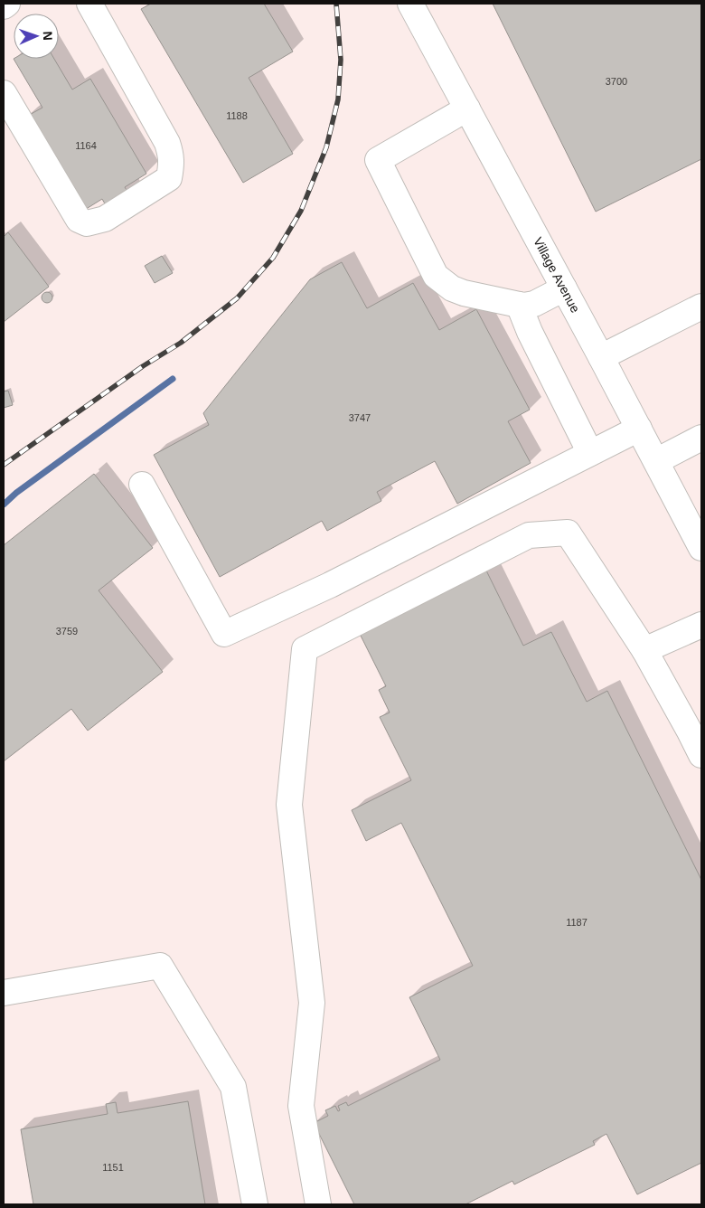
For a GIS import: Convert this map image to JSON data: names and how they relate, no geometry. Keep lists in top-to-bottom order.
{
  "streets": {
    "street": ["Village Avenue"]
  },
  "house_numbers": [
    "3700",
    "1188",
    "1164",
    "3747",
    "3759",
    "1187",
    "1151"
  ],
  "north": "right"
}
